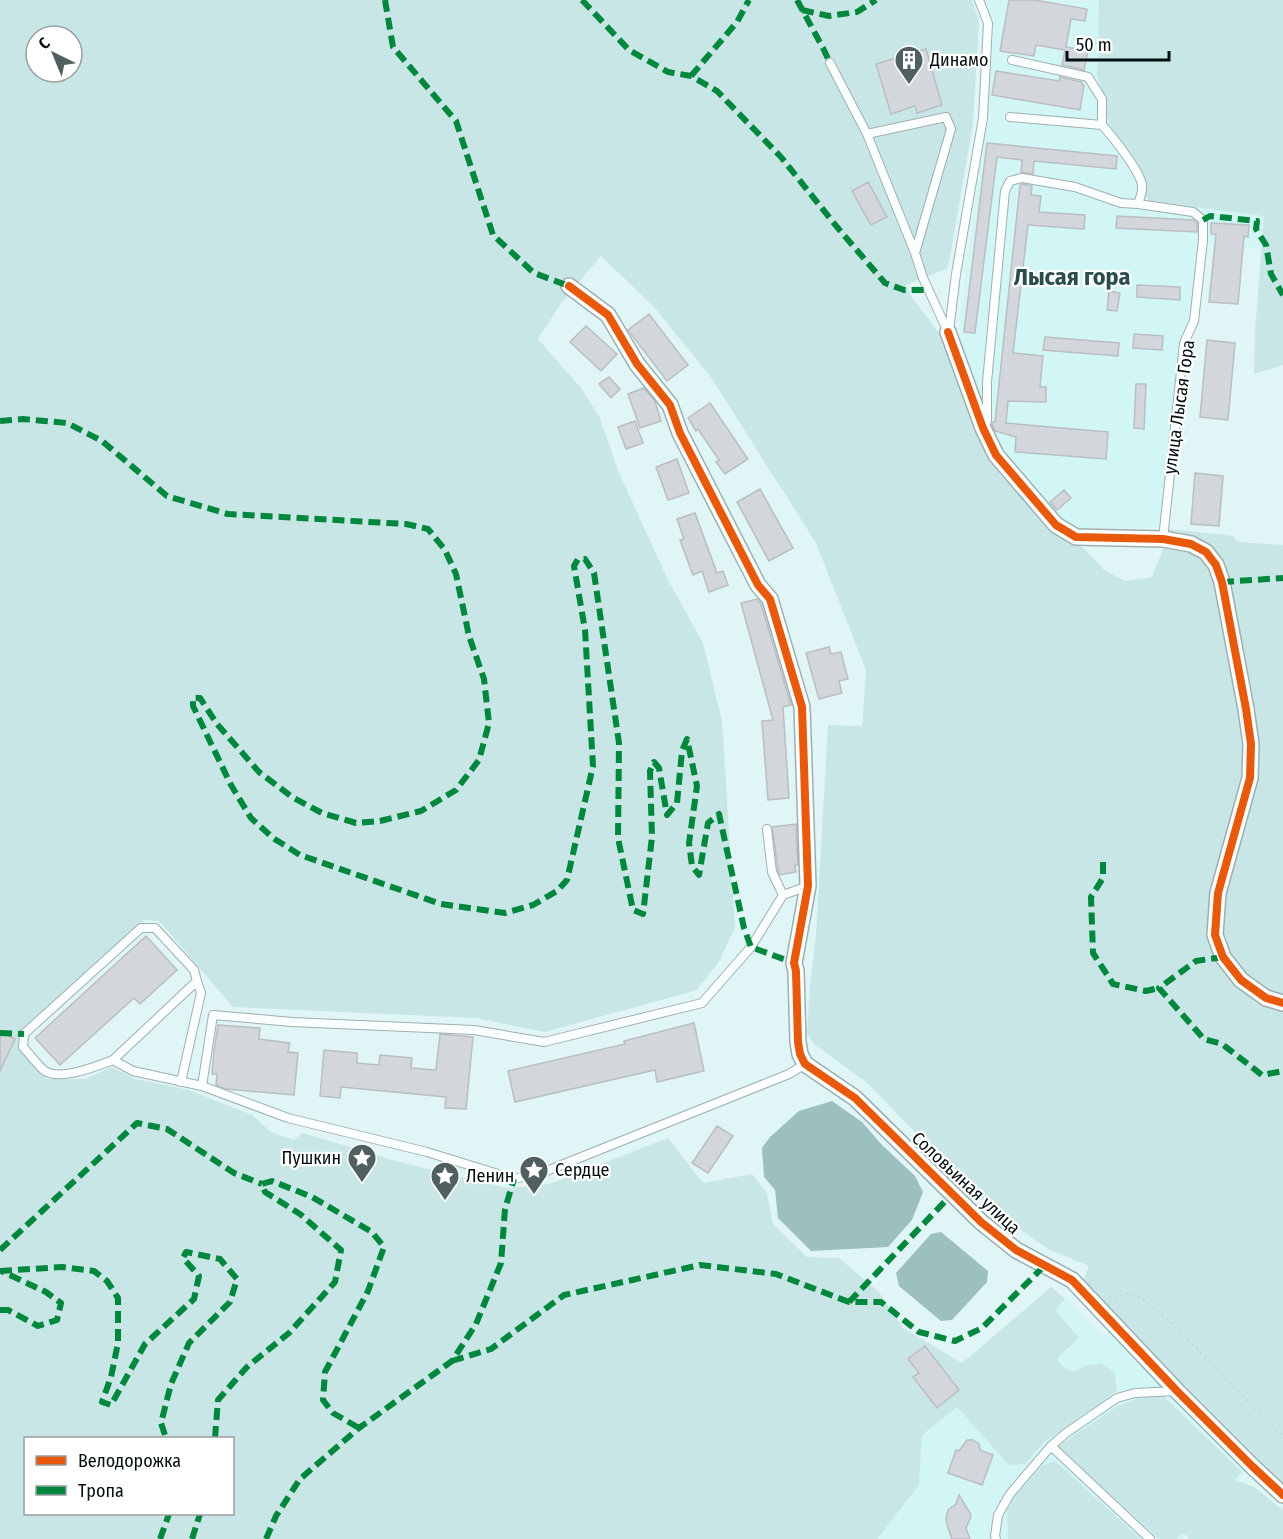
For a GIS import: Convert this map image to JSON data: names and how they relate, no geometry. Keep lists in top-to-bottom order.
{
  "streets": {
    "street": ["Соловьиная улица"],
    "lane": ["улица Лысая Гора"]
  },
  "districts": ["Лысая гора"],
  "places": {
    "building": ["Динамо"],
    "place": ["Пушкин", "Сердце", "Ленин"]
  },
  "legend": ["Велодорожка", "Тропа"],
  "scale_bar": "50 m",
  "north": "top left"
}
